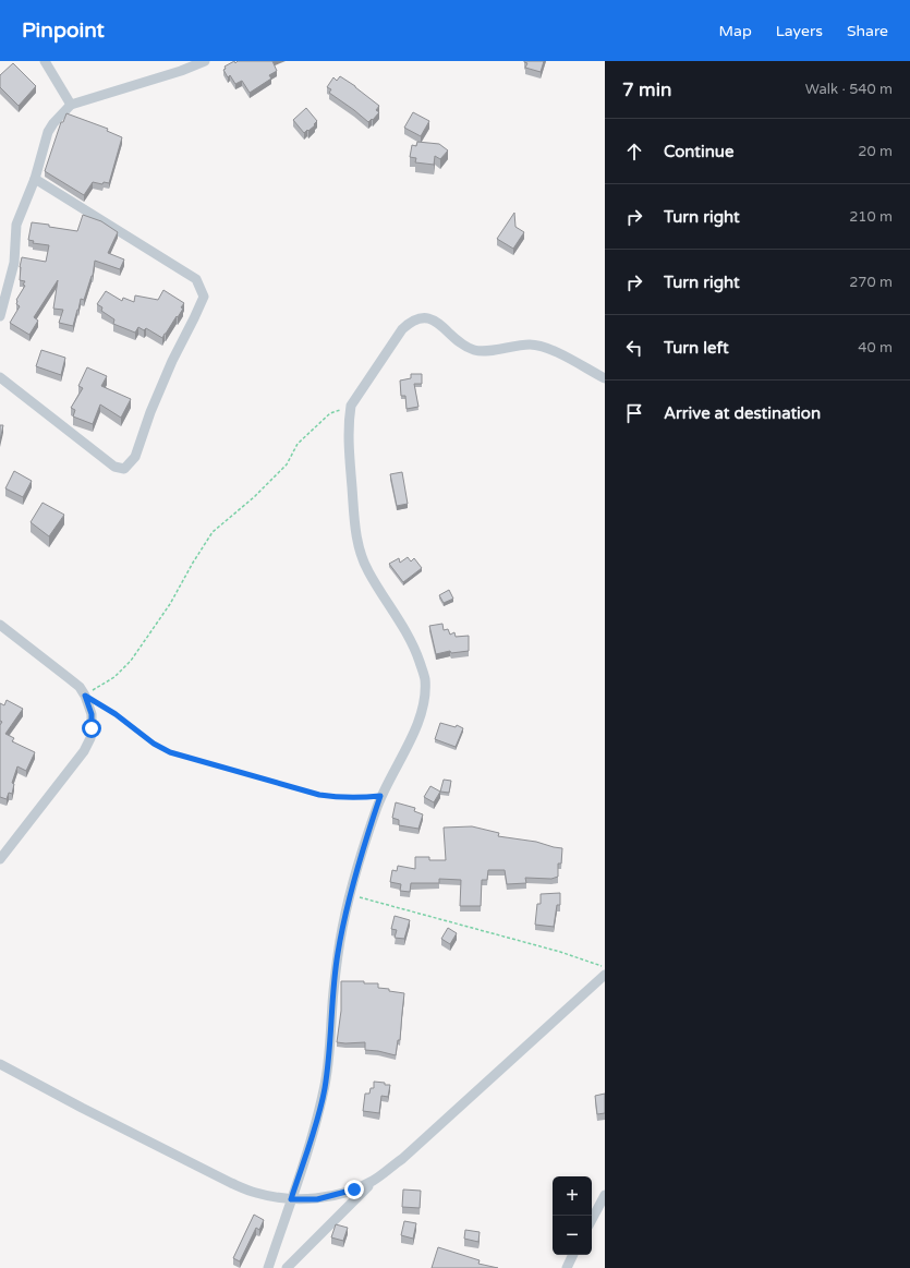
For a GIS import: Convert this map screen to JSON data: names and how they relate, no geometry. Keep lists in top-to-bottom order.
{
  "page": {
    "header": "Pinpoint",
    "nav": ["Map", "Layers", "Share"],
    "heading": ["7 min", "Walk · 540 m"],
    "list": [
      ["Continue", "20 m"],
      ["Turn right", "210 m"],
      ["Turn right", "270 m"],
      ["Turn left", "40 m"],
      "Arrive at destination"
    ],
    "map_buttons": ["+", "−"]
  }
}
